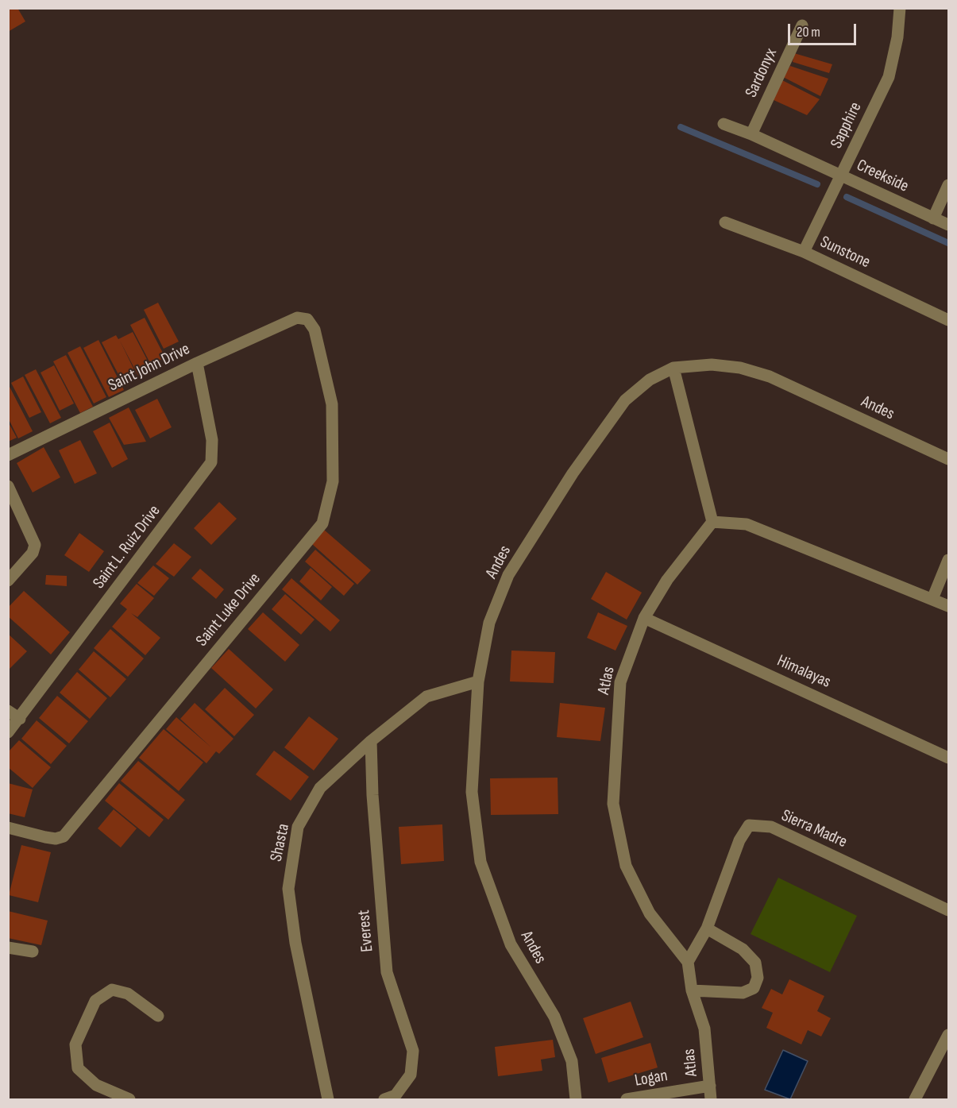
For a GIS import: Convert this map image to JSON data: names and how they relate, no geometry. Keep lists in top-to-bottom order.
{
  "streets": {
    "street": [
      "Sardonyx",
      "Sapphire",
      "Creekside",
      "Sunstone",
      "Saint John Drive",
      "Andes",
      "Saint L. Ruiz Drive",
      "Saint Luke Drive",
      "Himalayas",
      "Atlas",
      "Sierra Madre",
      "Shasta",
      "Everest",
      "Logan"
    ]
  },
  "crossings": [
    ["Sardonyx", "Creekside"],
    ["Sapphire", "Creekside"],
    ["Sapphire", "Sunstone"],
    ["Saint John Drive", "Saint L. Ruiz Drive"],
    ["Saint John Drive", "Saint Luke Drive"],
    ["Andes", "Shasta"],
    ["Himalayas", "Atlas"],
    ["Atlas", "Sierra Madre"],
    ["Atlas", "Logan"],
    ["Shasta", "Everest"]
  ],
  "scale_bar": "20 m"
}
